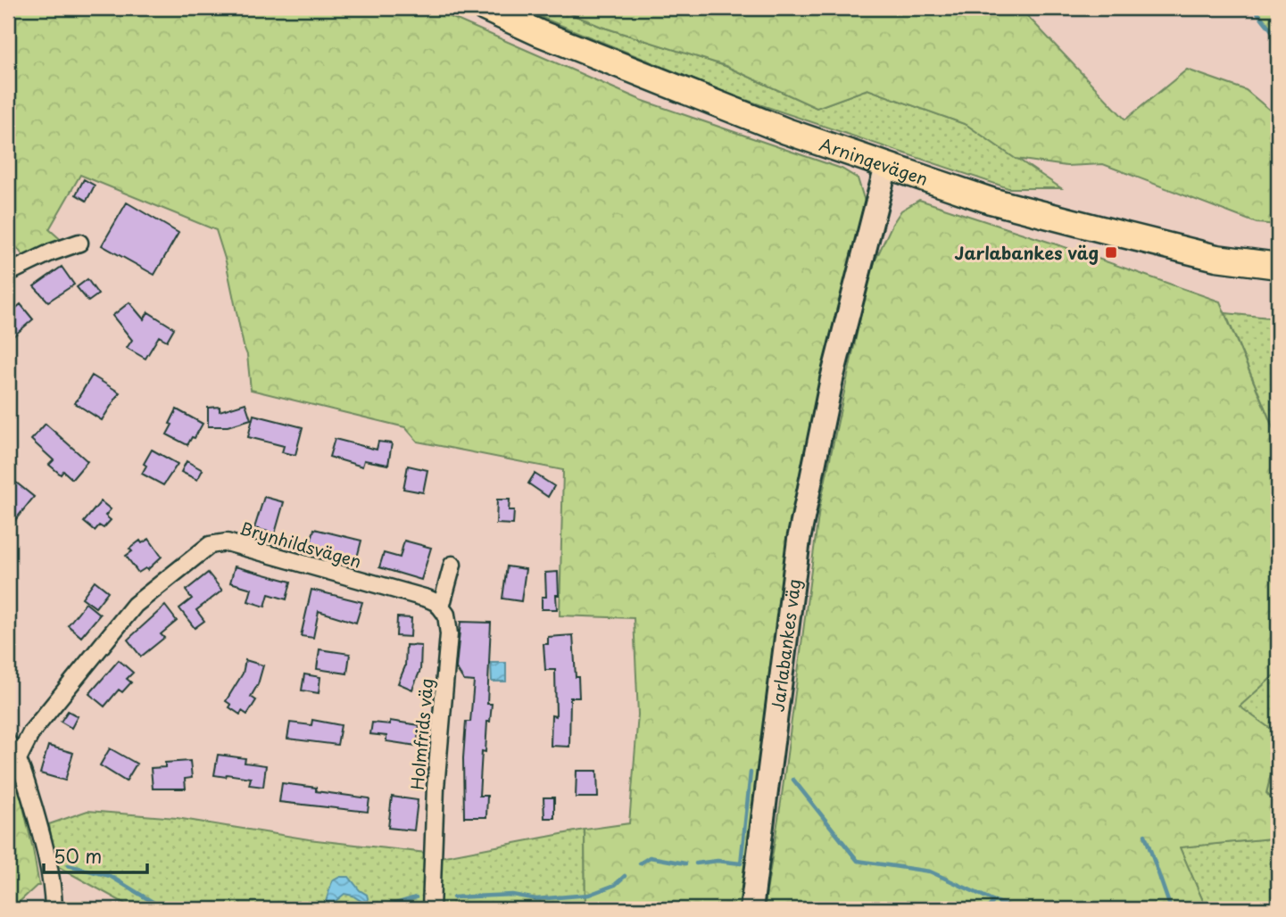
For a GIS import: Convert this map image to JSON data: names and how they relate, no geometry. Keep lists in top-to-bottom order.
{
  "streets": {
    "main road": ["Arningevägen", "Jarlabankes väg"],
    "street": ["Brynhildsvägen", "Holmfrids väg"]
  },
  "crossings": [
    ["Arningevägen", "Jarlabankes väg"],
    ["Brynhildsvägen", "Holmfrids väg"]
  ],
  "places": {
    "transit": ["Jarlabankes väg"]
  },
  "scale_bar": "50 m"
}
